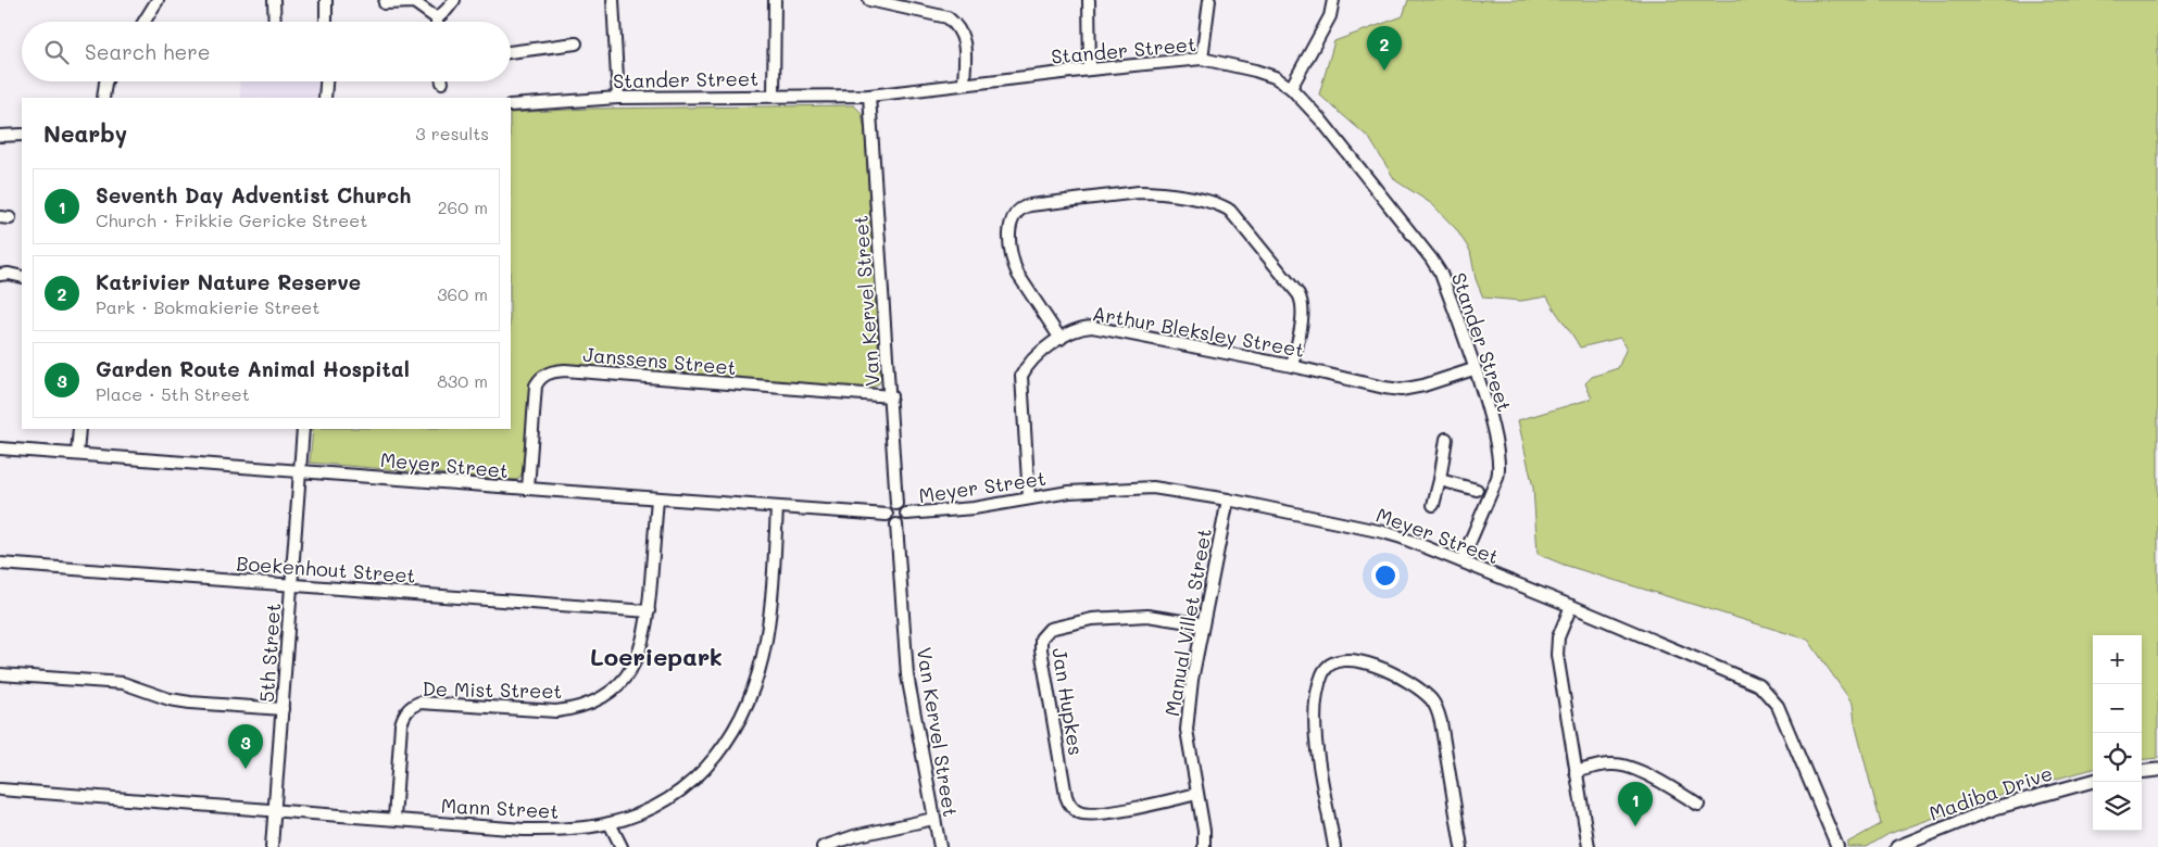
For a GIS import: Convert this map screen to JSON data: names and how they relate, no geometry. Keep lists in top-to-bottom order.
{
  "streets": {
    "street": [
      "Stander Street",
      "Van Kervel Street",
      "Arthur Bleksley Street",
      "Janssens Street",
      "Meyer Street",
      "Boekenhout Street",
      "Manual Villet Street",
      "5th Street",
      "De Mist Street",
      "Jan Hupkes",
      "Madiba Drive",
      "Mann Street"
    ]
  },
  "crossings": [
    ["Stander Street", "Van Kervel Street"],
    ["Stander Street", "Arthur Bleksley Street"],
    ["Stander Street", "Meyer Street"],
    ["Van Kervel Street", "Janssens Street"],
    ["Van Kervel Street", "Meyer Street"],
    ["Arthur Bleksley Street", "Meyer Street"],
    ["Janssens Street", "Meyer Street"],
    ["Meyer Street", "Manual Villet Street"],
    ["Meyer Street", "5th Street"],
    ["Meyer Street", "De Mist Street"],
    ["Meyer Street", "Mann Street"],
    ["Boekenhout Street", "5th Street"],
    ["Boekenhout Street", "De Mist Street"],
    ["Manual Villet Street", "Jan Hupkes"],
    ["5th Street", "Mann Street"],
    ["De Mist Street", "Mann Street"]
  ],
  "districts": ["Loeriepark"],
  "page": {
    "search": "Search here",
    "pins": ["2", "3", "1"],
    "heading": ["Nearby", "3 results"],
    "list": [
      {
        "mark": "1",
        "name": "Seventh Day Adventist Church",
        "note": "Church · Frikkie Gericke Street",
        "value": "260 m"
      },
      {
        "mark": "2",
        "name": "Katrivier Nature Reserve",
        "note": "Park · Bokmakierie Street",
        "value": "360 m"
      },
      {
        "mark": "3",
        "name": "Garden Route Animal Hospital",
        "note": "Place · 5th Street",
        "value": "830 m"
      }
    ],
    "map_buttons": ["+", "−"]
  }
}
